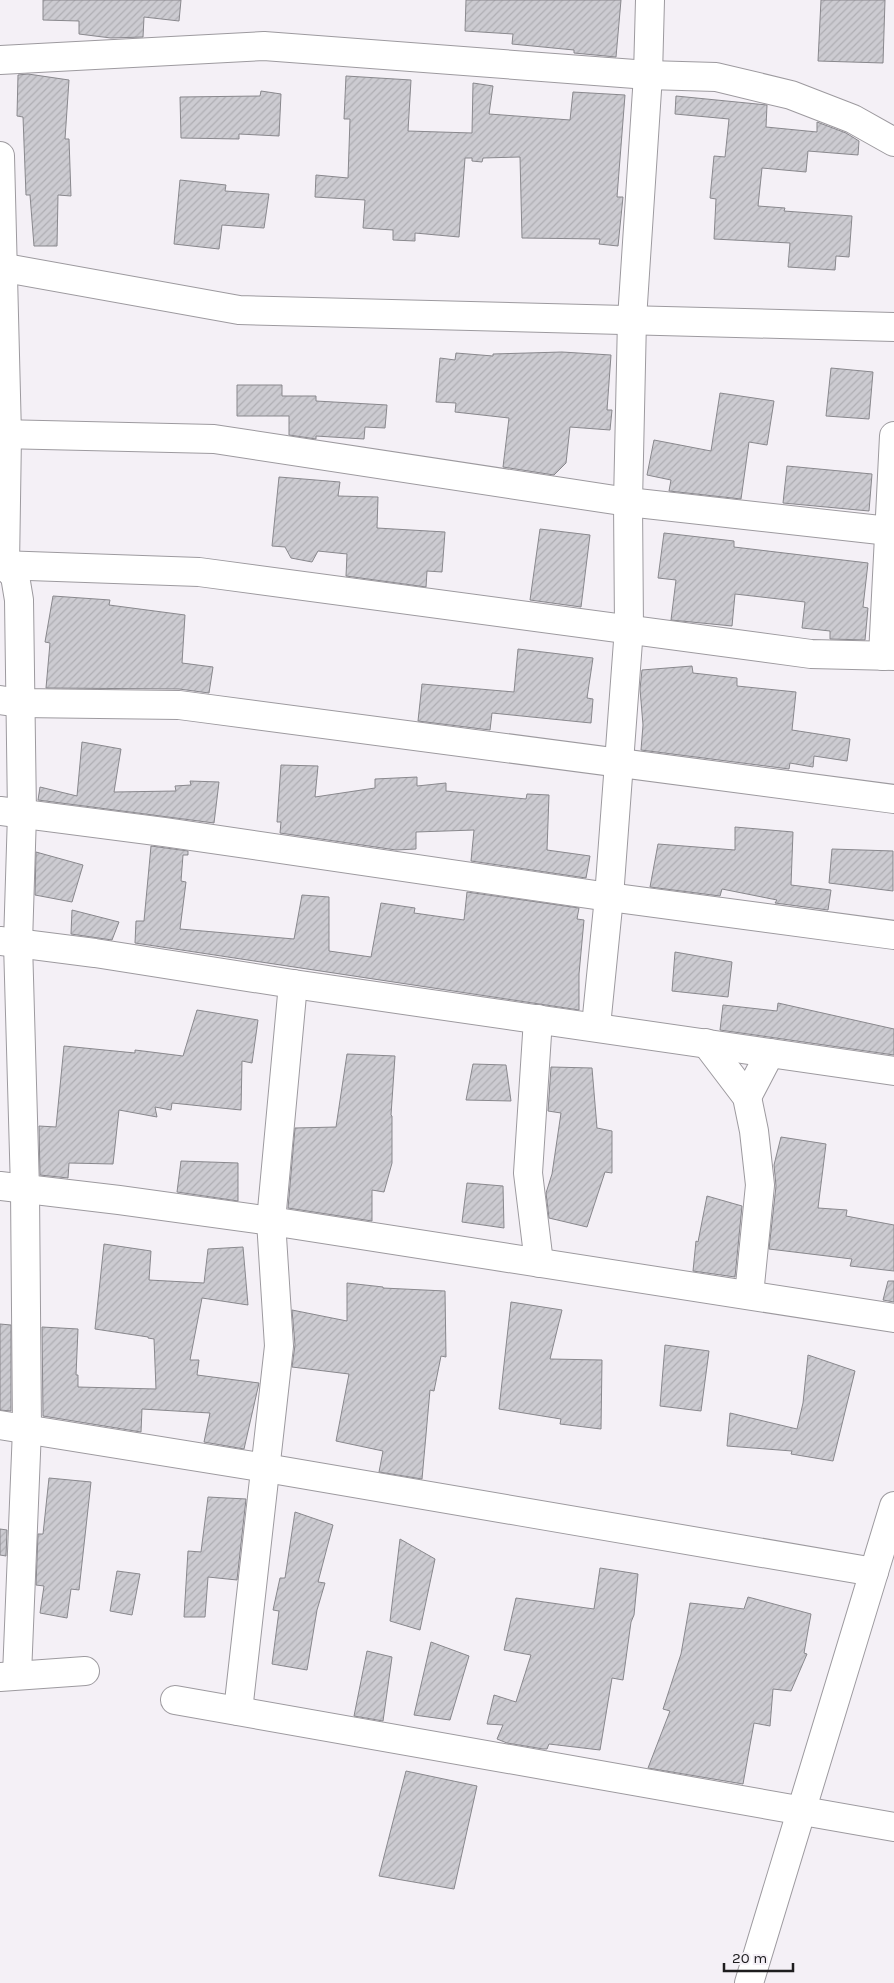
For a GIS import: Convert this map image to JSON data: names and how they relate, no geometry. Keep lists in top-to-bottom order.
{
  "scale_bar": "20 m"
}
